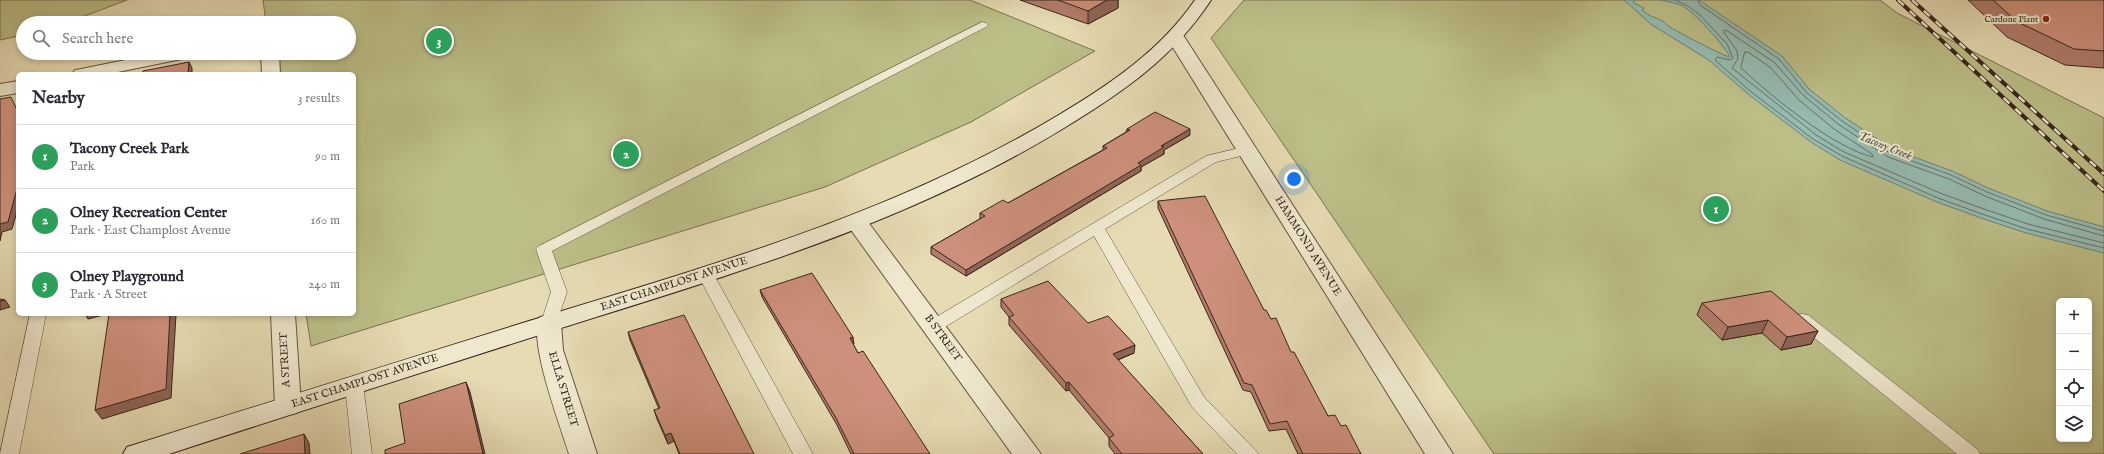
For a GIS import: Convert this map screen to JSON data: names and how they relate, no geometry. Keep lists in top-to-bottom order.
{
  "streets": {
    "street": [
      "HAMMOND AVENUE",
      "EAST CHAMPLOST AVENUE",
      "B STREET",
      "A STREET",
      "ELLA STREET"
    ]
  },
  "crossings": [
    ["HAMMOND AVENUE", "EAST CHAMPLOST AVENUE"],
    ["EAST CHAMPLOST AVENUE", "B STREET"],
    ["EAST CHAMPLOST AVENUE", "A STREET"],
    ["EAST CHAMPLOST AVENUE", "ELLA STREET"]
  ],
  "water": ["Tacony Creek"],
  "places": ["Cardone Plant"],
  "page": {
    "search": "Search here",
    "pins": ["3", "2", "1"],
    "heading": ["Nearby", "3 results"],
    "list": [
      {
        "mark": "1",
        "name": "Tacony Creek Park",
        "note": "Park",
        "value": "90 m"
      },
      {
        "mark": "2",
        "name": "Olney Recreation Center",
        "note": "Park · East Champlost Avenue",
        "value": "160 m"
      },
      {
        "mark": "3",
        "name": "Olney Playground",
        "note": "Park · A Street",
        "value": "240 m"
      }
    ],
    "map_buttons": ["+", "−"]
  }
}
